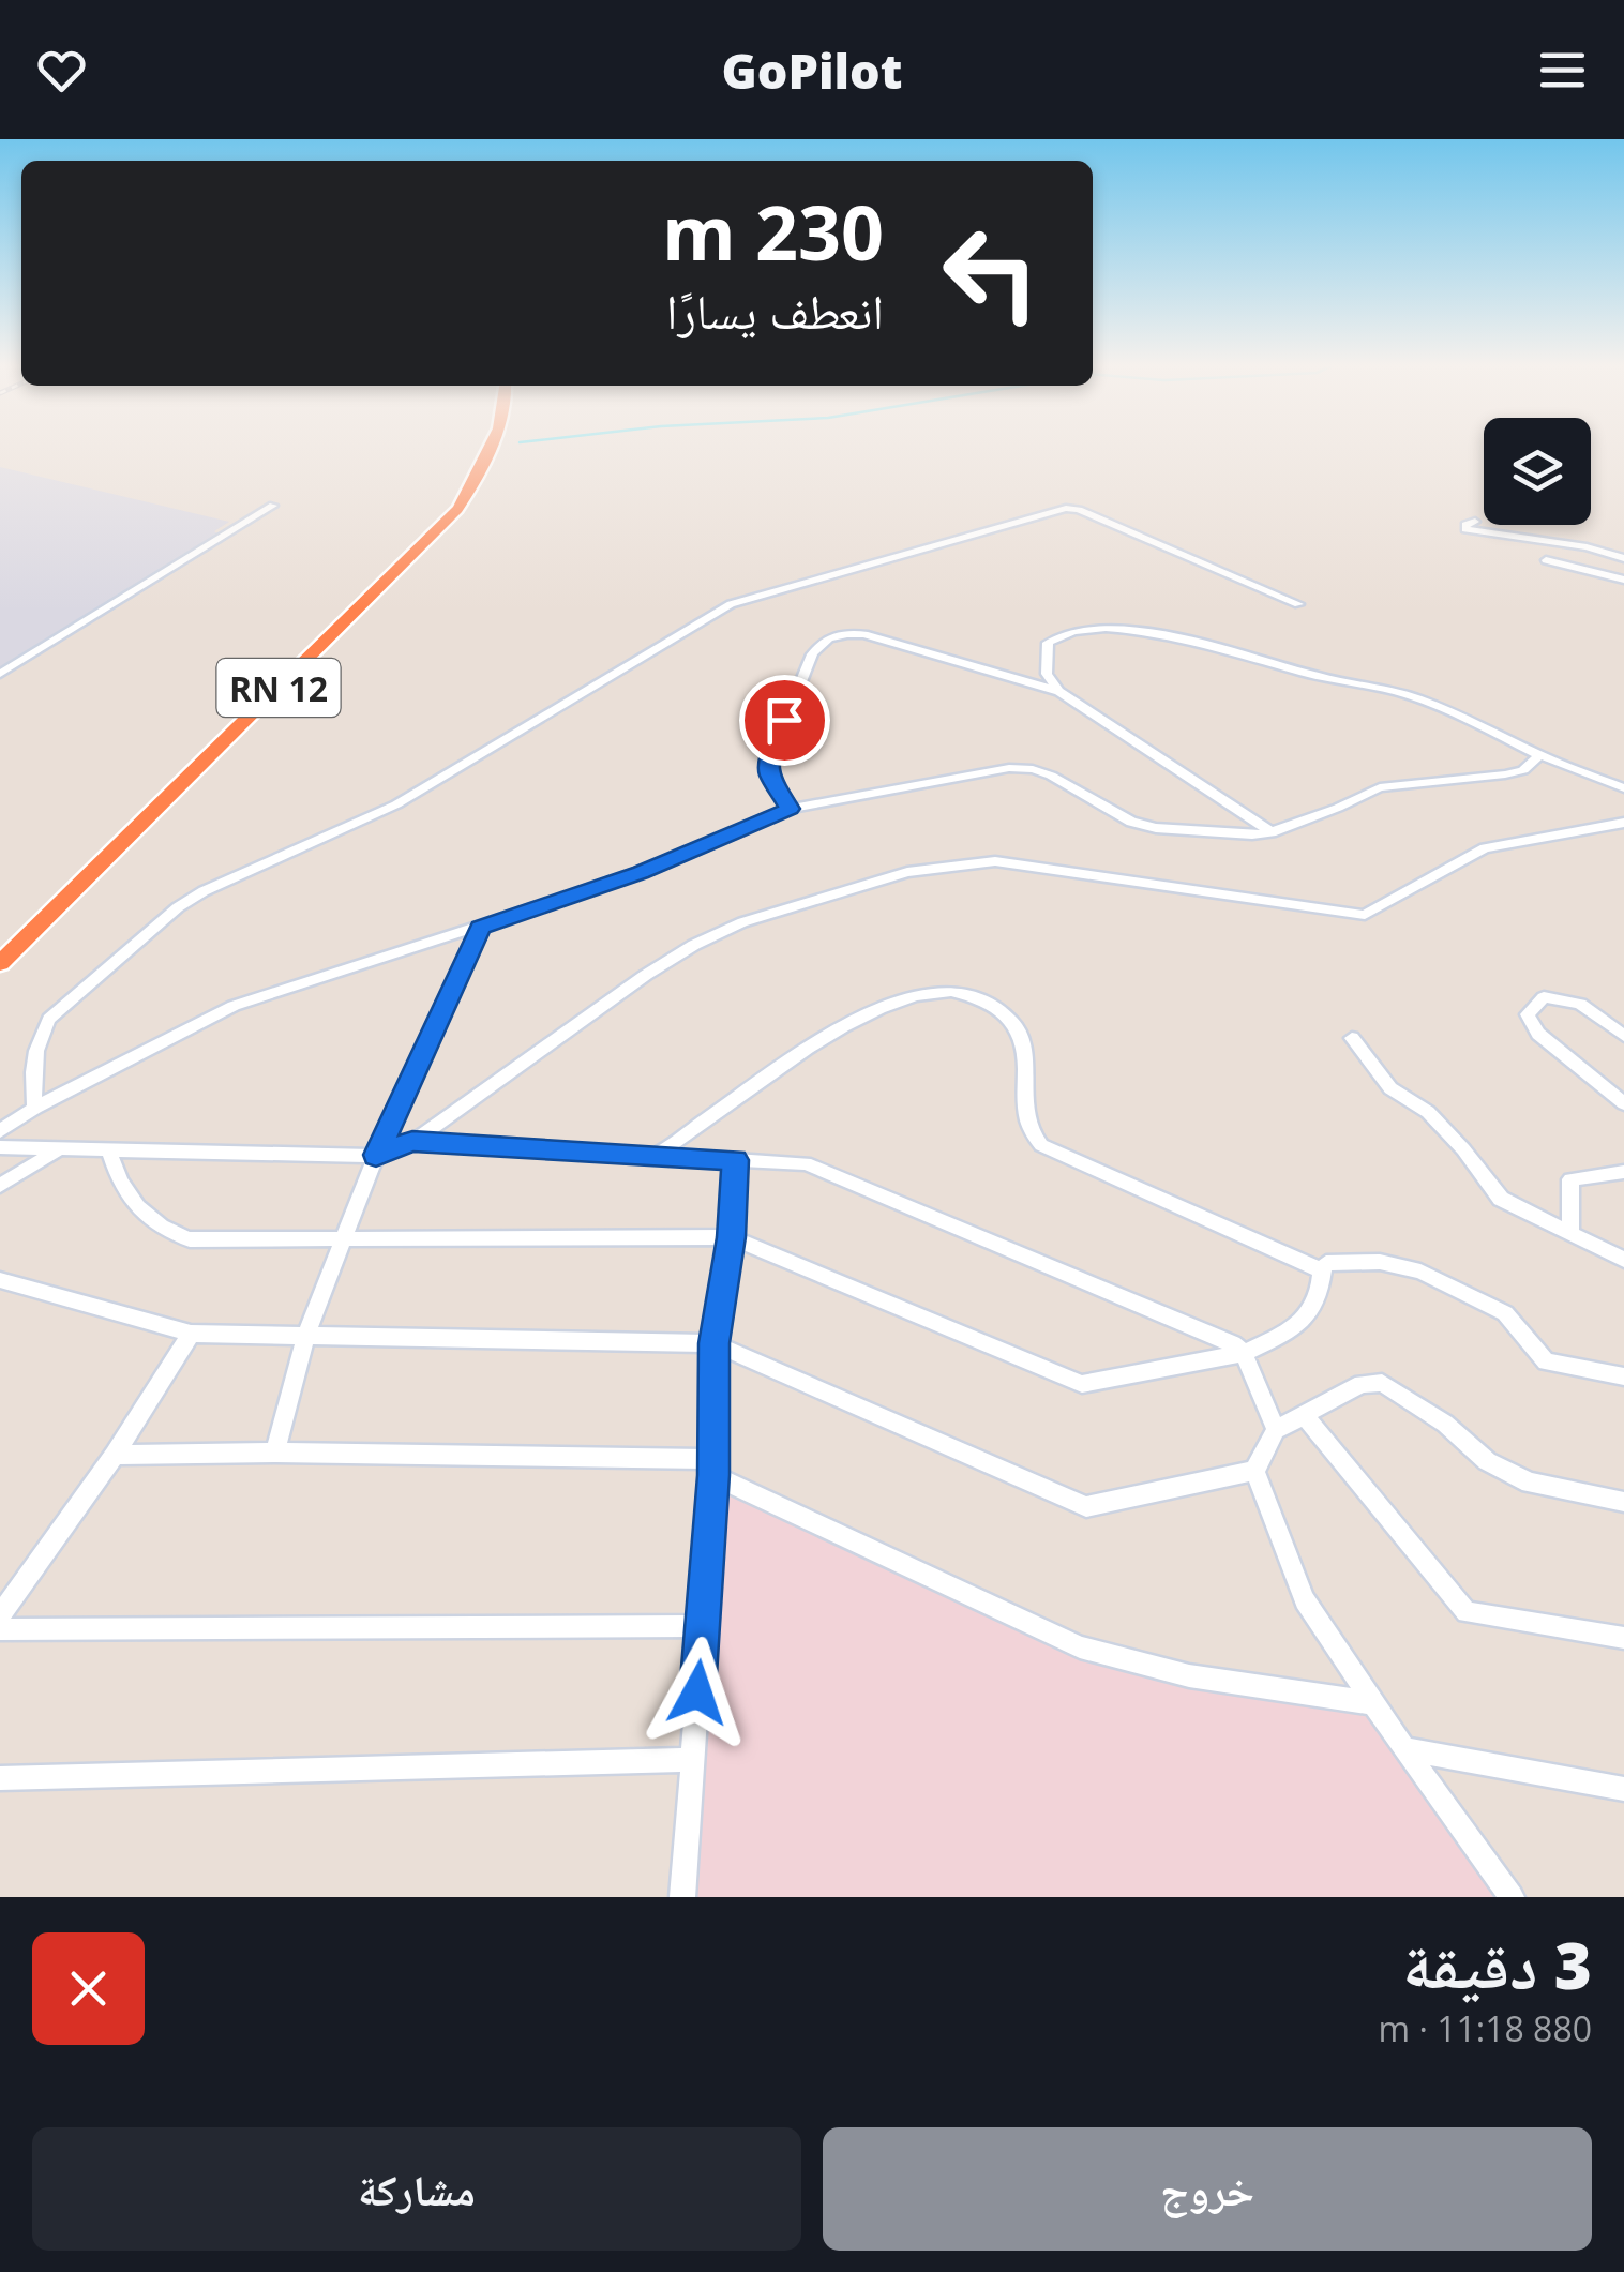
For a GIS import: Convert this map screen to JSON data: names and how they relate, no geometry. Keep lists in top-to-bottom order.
{
  "streets": {
    "highway": ["RN 12"]
  },
  "page": {
    "header": "GoPilot",
    "turn": ["230 m", "انعطف يسارًا"],
    "heading": ["3 دقيقة", "880 m · 11:18"],
    "buttons": ["خروج", "مشاركة"]
  }
}
